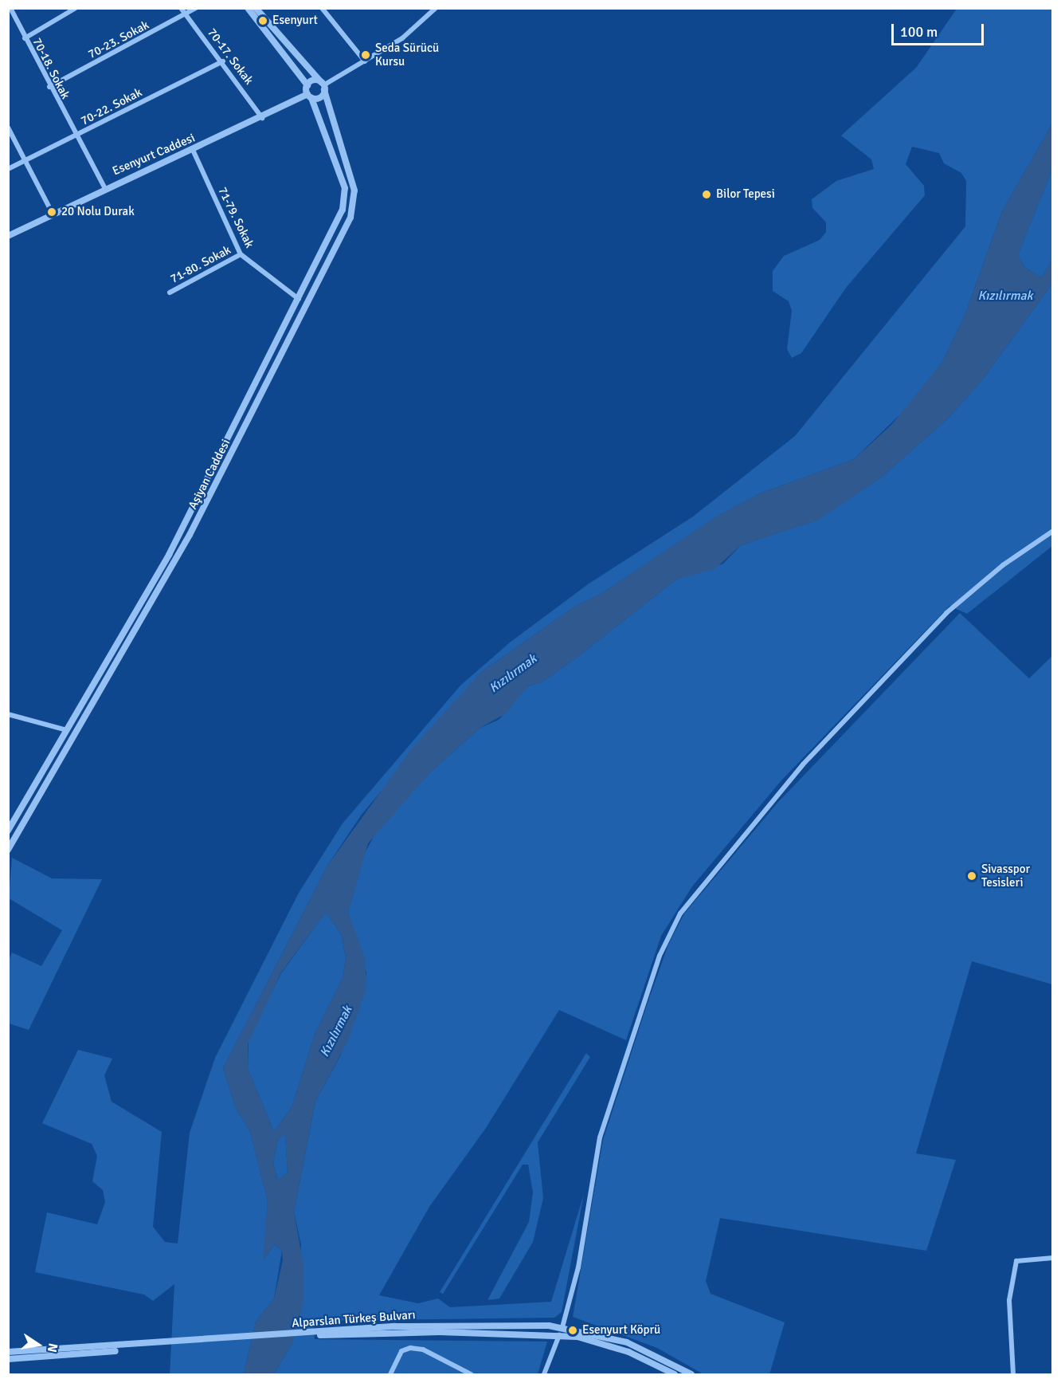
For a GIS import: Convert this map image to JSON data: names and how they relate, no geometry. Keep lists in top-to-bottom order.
{
  "streets": {
    "street": [
      "70-23. Sokak",
      "70-17. Sokak",
      "70-18. Sokak",
      "70-22. Sokak",
      "Esenyurt Caddesi",
      "71-79. Sokak",
      "71-80. Sokak",
      "Aşiyan Caddesi",
      "Alparslan Türkeş Bulvarı"
    ]
  },
  "crossings": [
    ["70-23. Sokak", "70-17. Sokak"],
    ["70-23. Sokak", "70-18. Sokak"],
    ["70-17. Sokak", "70-22. Sokak"],
    ["70-17. Sokak", "Esenyurt Caddesi"],
    ["70-18. Sokak", "70-22. Sokak"],
    ["70-18. Sokak", "Esenyurt Caddesi"],
    ["Esenyurt Caddesi", "71-79. Sokak"],
    ["Esenyurt Caddesi", "Aşiyan Caddesi"],
    ["71-79. Sokak", "71-80. Sokak"],
    ["71-79. Sokak", "Aşiyan Caddesi"]
  ],
  "water": ["Kızılırmak"],
  "places": [
    "Esenyurt",
    "Seda Sürücü Kursu",
    "Bilor Tepesi",
    "20 Nolu Durak",
    "Sivasspor Tesisleri",
    "Esenyurt Köprü"
  ],
  "scale_bar": "100 m",
  "north": "right"
}
